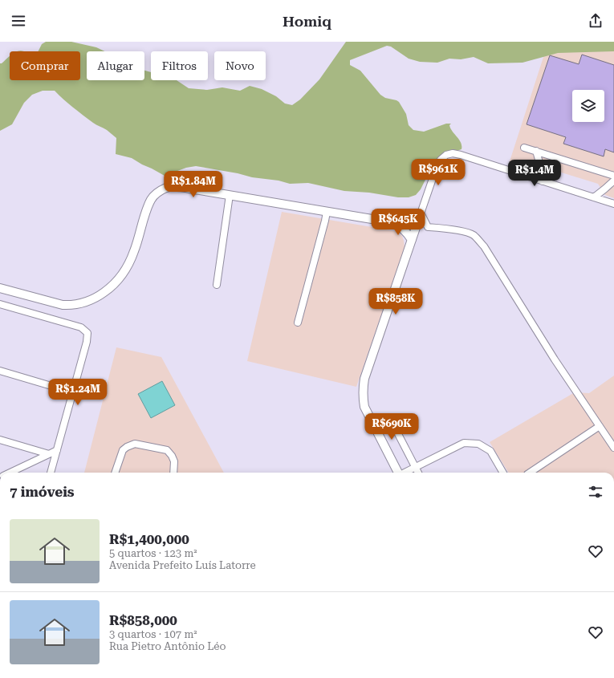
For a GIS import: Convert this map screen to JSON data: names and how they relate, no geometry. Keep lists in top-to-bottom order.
{
  "page": {
    "header": "Homiq",
    "chip": [
      "Comprar",
      "Alugar",
      "Filtros",
      "Novo"
    ],
    "price": [
      "R$961K",
      "R$1.4M",
      "R$1.84M",
      "R$645K",
      "R$858K",
      "R$1.24M",
      "R$690K"
    ],
    "heading": "7 imóveis",
    "list": [
      {
        "name": "R$1,400,000",
        "note": "5 quartos · 123 m² · Avenida Prefeito Luís Latorre"
      },
      {
        "name": "R$858,000",
        "note": "3 quartos · 107 m² · Rua Pietro Antônio Léo"
      }
    ]
  }
}
